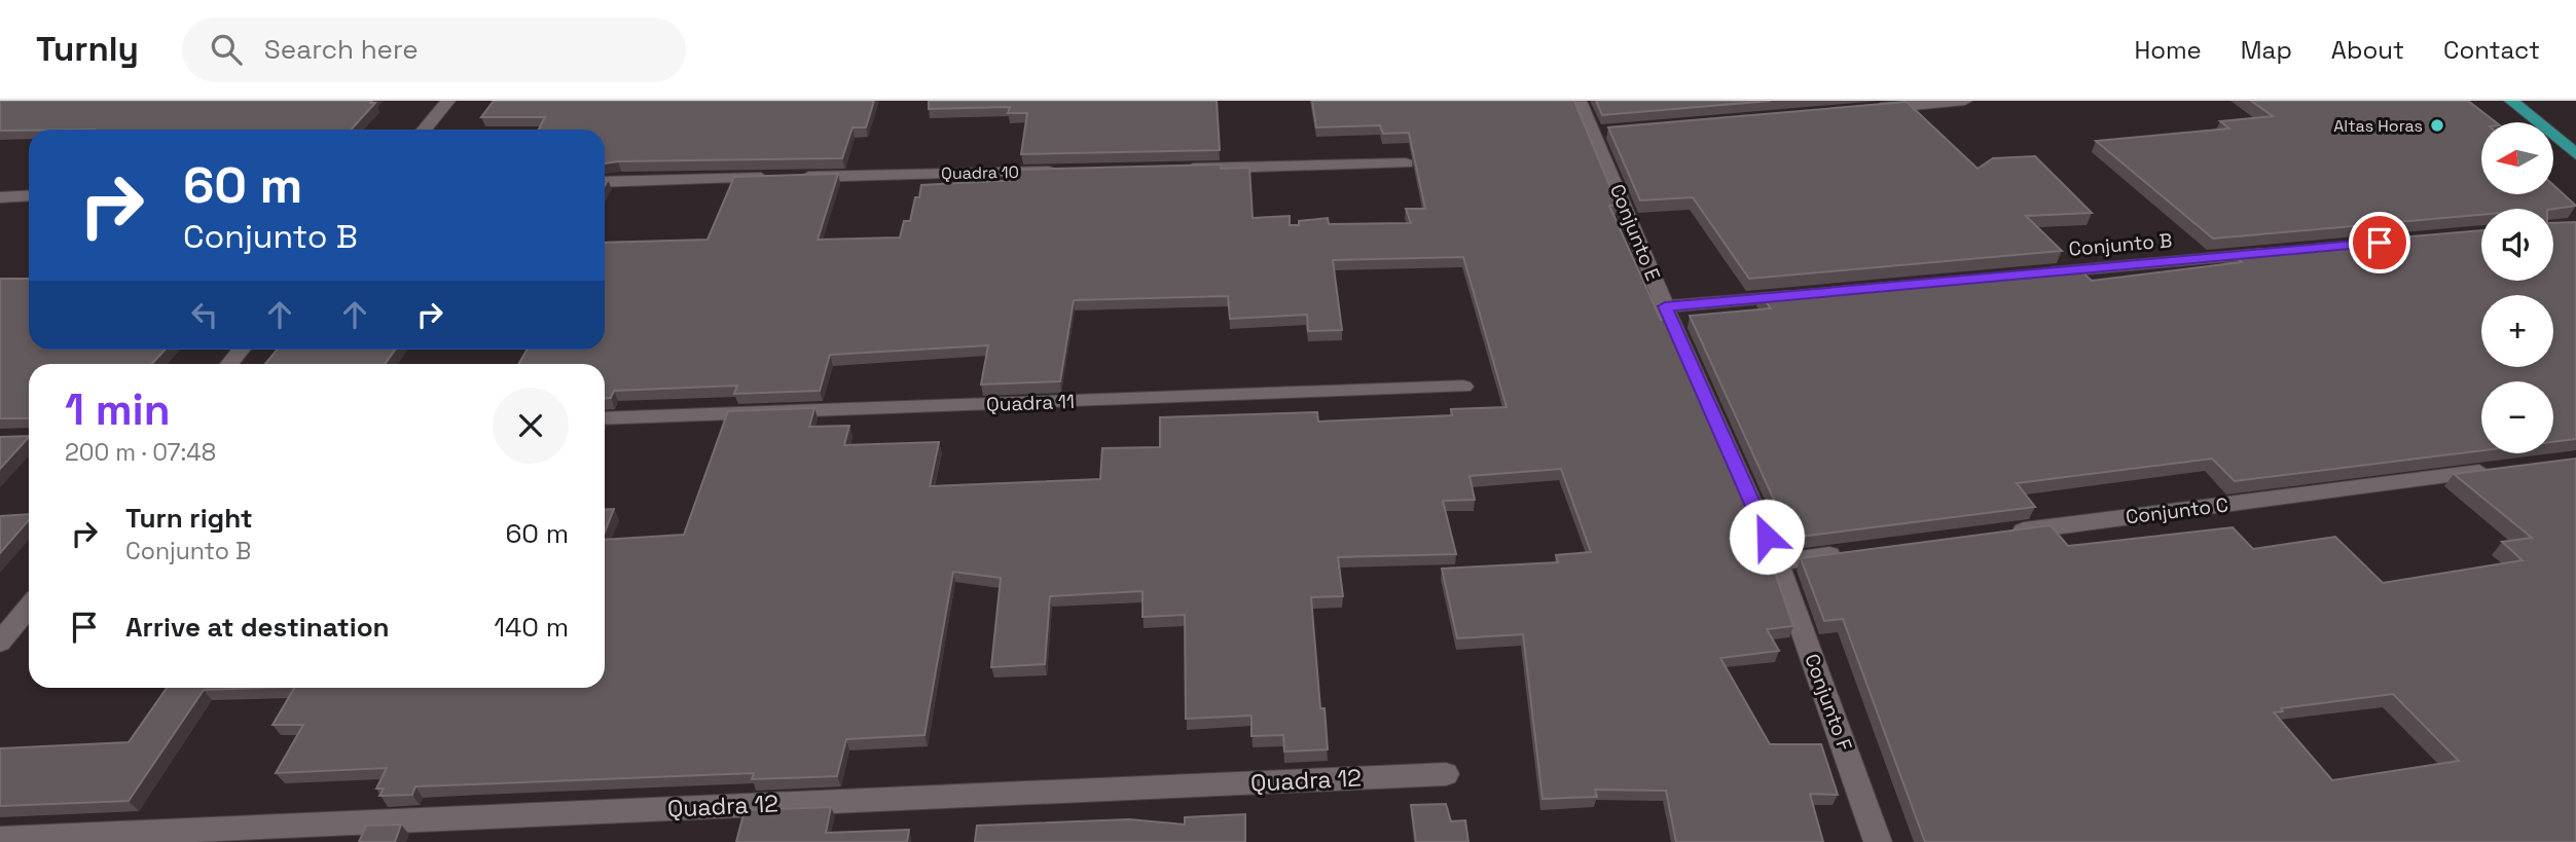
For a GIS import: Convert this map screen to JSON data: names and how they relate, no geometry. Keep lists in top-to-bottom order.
{
  "streets": {
    "street": [
      "Quadra 10",
      "Conjunto E",
      "Conjunto B",
      "Quadra 11",
      "Conjunto C",
      "Conjunto F",
      "Quadra 12"
    ]
  },
  "crossings": [
    ["Conjunto E", "Conjunto F"]
  ],
  "places": ["Altas Horas"],
  "north": "left",
  "page": {
    "header": "Turnly",
    "search": "Search here",
    "nav": [
      "Home",
      "Map",
      "About",
      "Contact"
    ],
    "map_buttons": ["+", "−"],
    "turn": ["60 m", "Conjunto B"],
    "heading": ["1 min", "200 m · 07:48"],
    "list": [
      {
        "name": "Turn right",
        "note": "Conjunto B",
        "value": "60 m"
      },
      {
        "name": "Arrive at destination",
        "value": "140 m"
      }
    ]
  }
}
